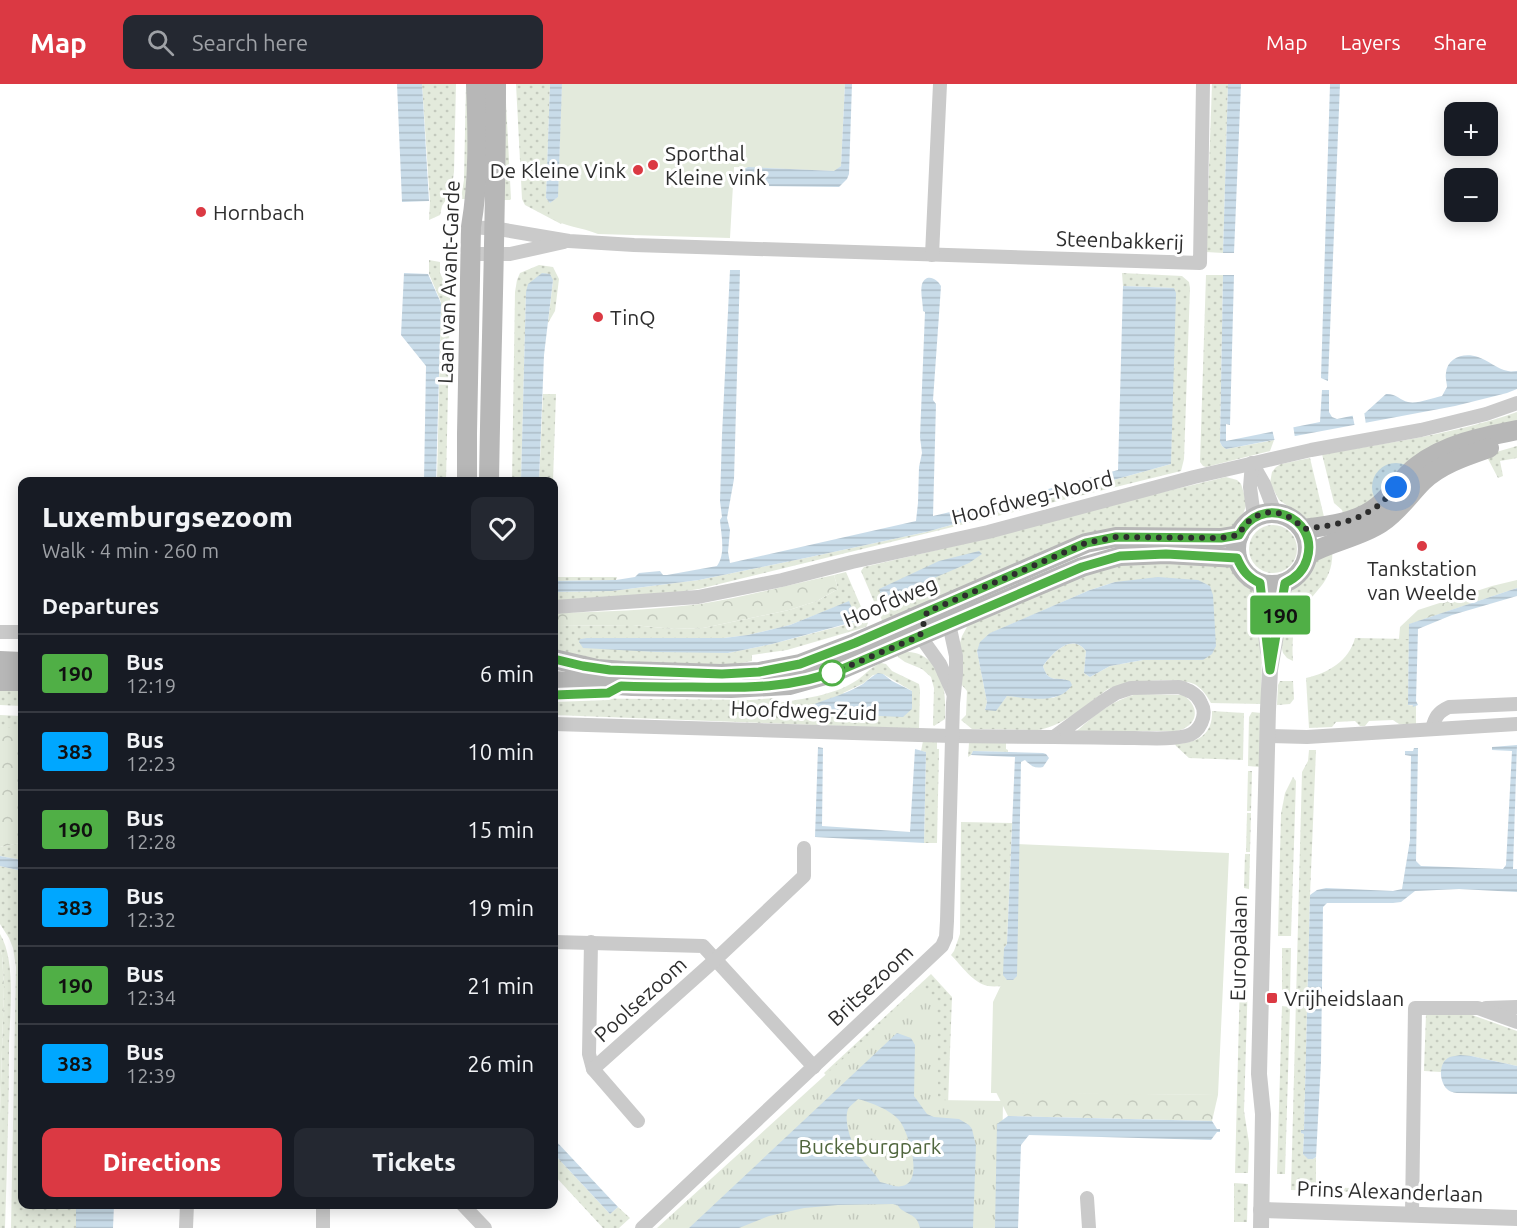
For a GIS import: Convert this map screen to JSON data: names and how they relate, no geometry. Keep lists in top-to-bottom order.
{
  "streets": {
    "main road": ["Laan van Avant-Garde", "Hoofdweg"],
    "street": [
      "Steenbakkerij",
      "Hoofdweg-Noord",
      "Hoofdweg-Zuid",
      "Europalaan",
      "Britsezoom",
      "Poolsezoom",
      "Prins Alexanderlaan"
    ]
  },
  "crossings": [
    ["Steenbakkerij", "Laan van Avant-Garde"],
    ["Hoofdweg", "Europalaan"],
    ["Hoofdweg", "Britsezoom"],
    ["Hoofdweg-Zuid", "Britsezoom"],
    ["Europalaan", "Prins Alexanderlaan"],
    ["Britsezoom", "Poolsezoom"]
  ],
  "parks": ["Buckeburgpark"],
  "places": {
    "other": [
      "Sporthal Kleine vink",
      "De Kleine Vink",
      "Hornbach",
      "TinQ",
      "Tankstation van Weelde"
    ],
    "transit": ["Vrijheidslaan"]
  },
  "lines": ["bus line 190"],
  "page": {
    "header": "Map",
    "search": "Search here",
    "nav": ["Map", "Layers", "Share"],
    "on_map": "190",
    "map_buttons": ["+", "−"],
    "heading": [
      ["Luxemburgsezoom", "Walk · 4 min · 260 m"],
      "Departures"
    ],
    "list": [
      {
        "mark": "190",
        "name": "Bus",
        "note": "12:19",
        "value": "6 min"
      },
      {
        "mark": "383",
        "name": "Bus",
        "note": "12:23",
        "value": "10 min"
      },
      {
        "mark": "190",
        "name": "Bus",
        "note": "12:28",
        "value": "15 min"
      },
      {
        "mark": "383",
        "name": "Bus",
        "note": "12:32",
        "value": "19 min"
      },
      {
        "mark": "190",
        "name": "Bus",
        "note": "12:34",
        "value": "21 min"
      },
      {
        "mark": "383",
        "name": "Bus",
        "note": "12:39",
        "value": "26 min"
      }
    ],
    "buttons": ["Directions", "Tickets"]
  }
}
